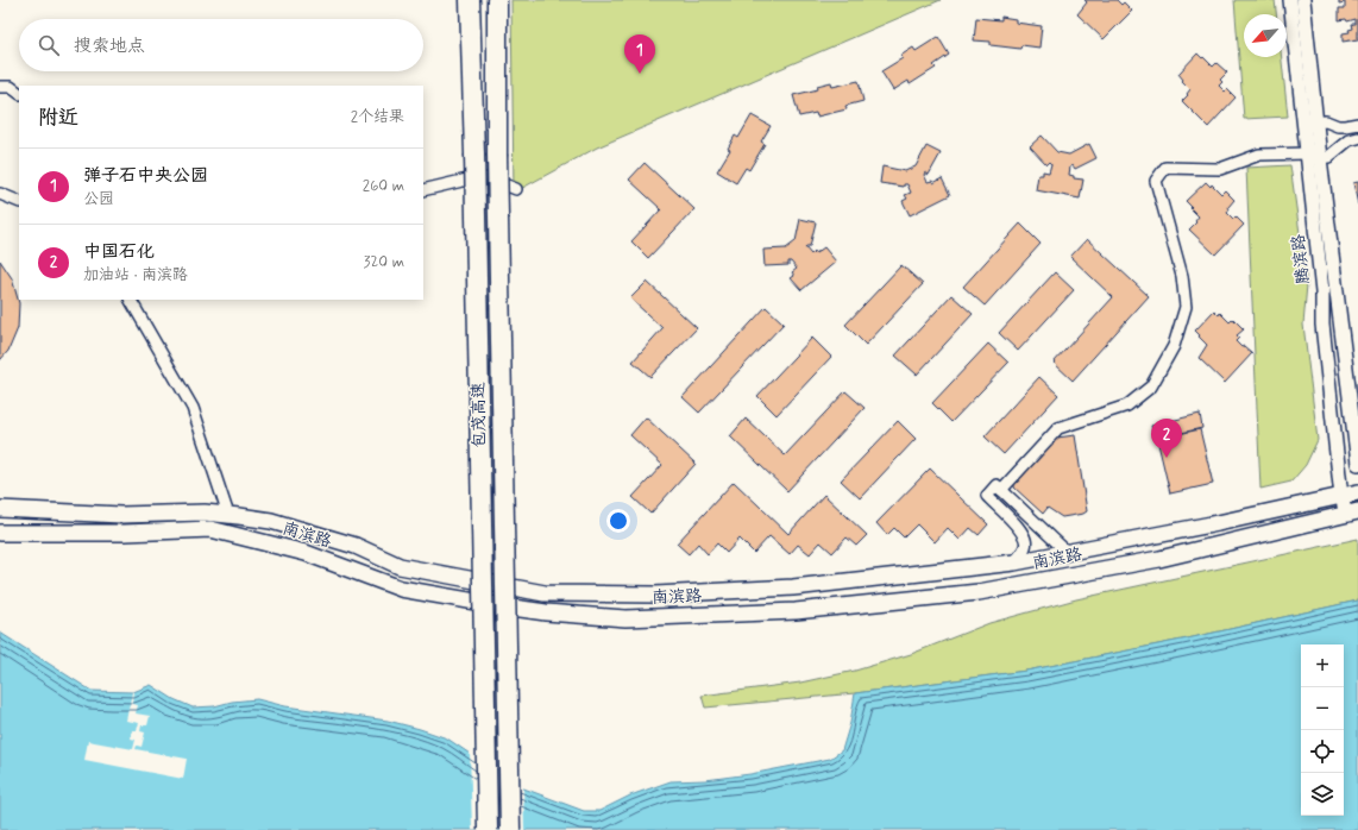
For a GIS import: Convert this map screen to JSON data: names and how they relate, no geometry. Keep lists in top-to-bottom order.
{
  "streets": {
    "highway": ["包茂高速"],
    "main road": ["南滨路"],
    "street": ["腾滨路"]
  },
  "crossings": [
    ["腾滨路", "南滨路"]
  ],
  "north": "bottom left",
  "page": {
    "search": "搜索地点",
    "pins": ["1", "2"],
    "heading": ["附近", "2个结果"],
    "list": [
      {
        "mark": "1",
        "name": "弹子石中央公园",
        "note": "公园",
        "value": "260 m"
      },
      {
        "mark": "2",
        "name": "中国石化",
        "note": "加油站 · 南滨路",
        "value": "320 m"
      }
    ],
    "map_buttons": ["+", "−"]
  }
}
